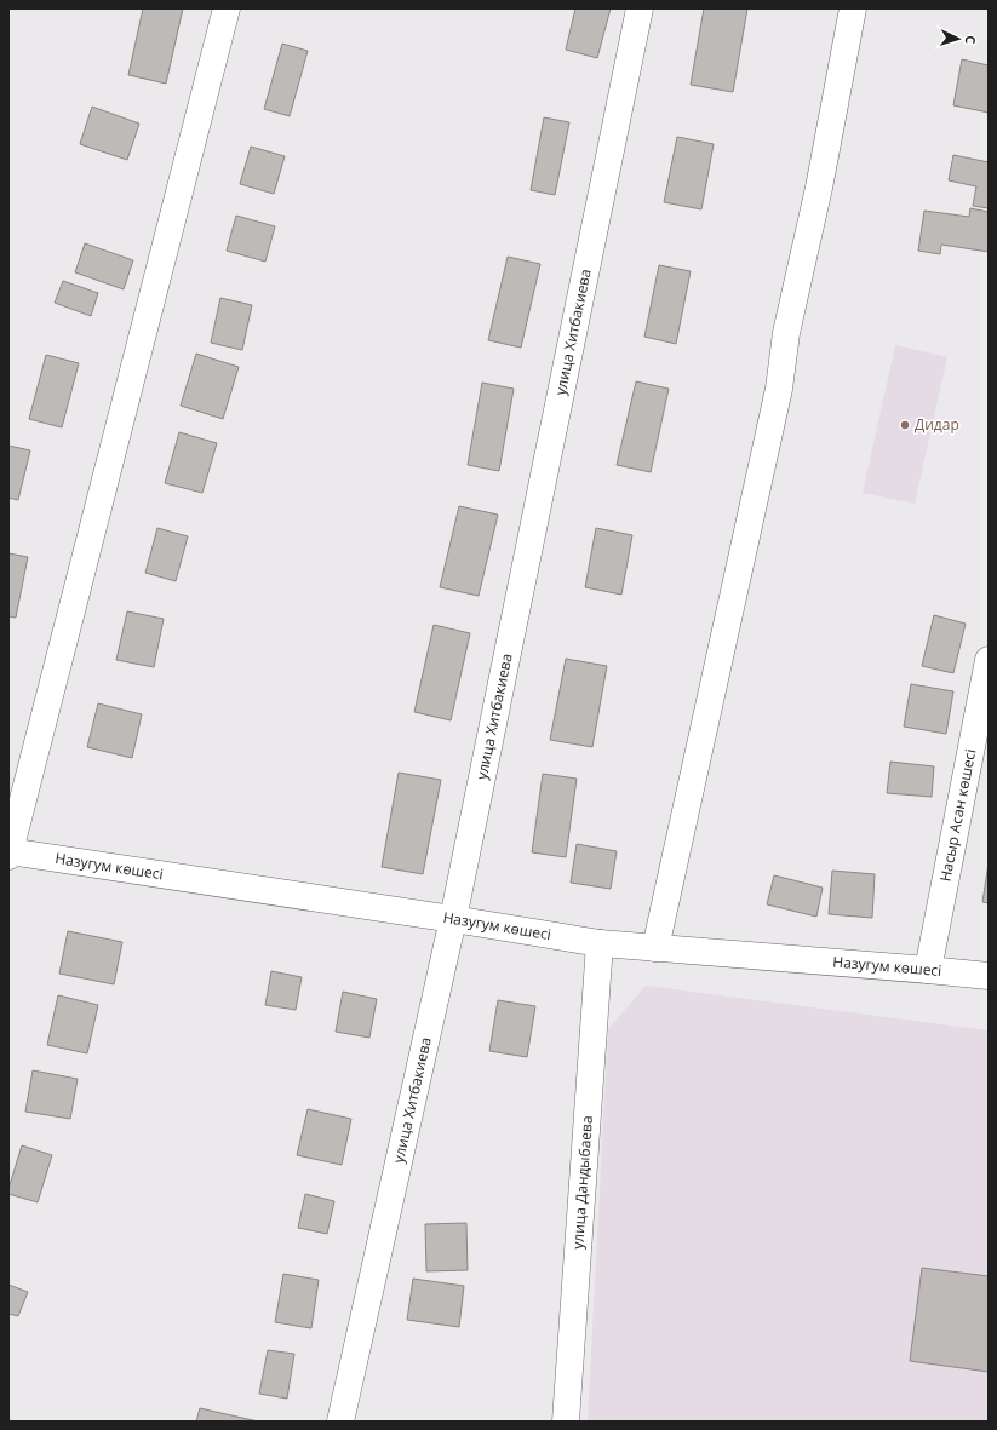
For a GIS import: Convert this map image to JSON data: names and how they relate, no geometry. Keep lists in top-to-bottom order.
{
  "streets": {
    "street": [
      "улица Хитбакиева",
      "Насыр Асан көшесі",
      "Назугум көшесі",
      "улица Дандыбаева"
    ]
  },
  "crossings": [
    ["улица Хитбакиева", "Назугум көшесі"],
    ["Насыр Асан көшесі", "Назугум көшесі"],
    ["Назугум көшесі", "улица Дандыбаева"]
  ],
  "places": ["Дидар"],
  "north": "right"
}
